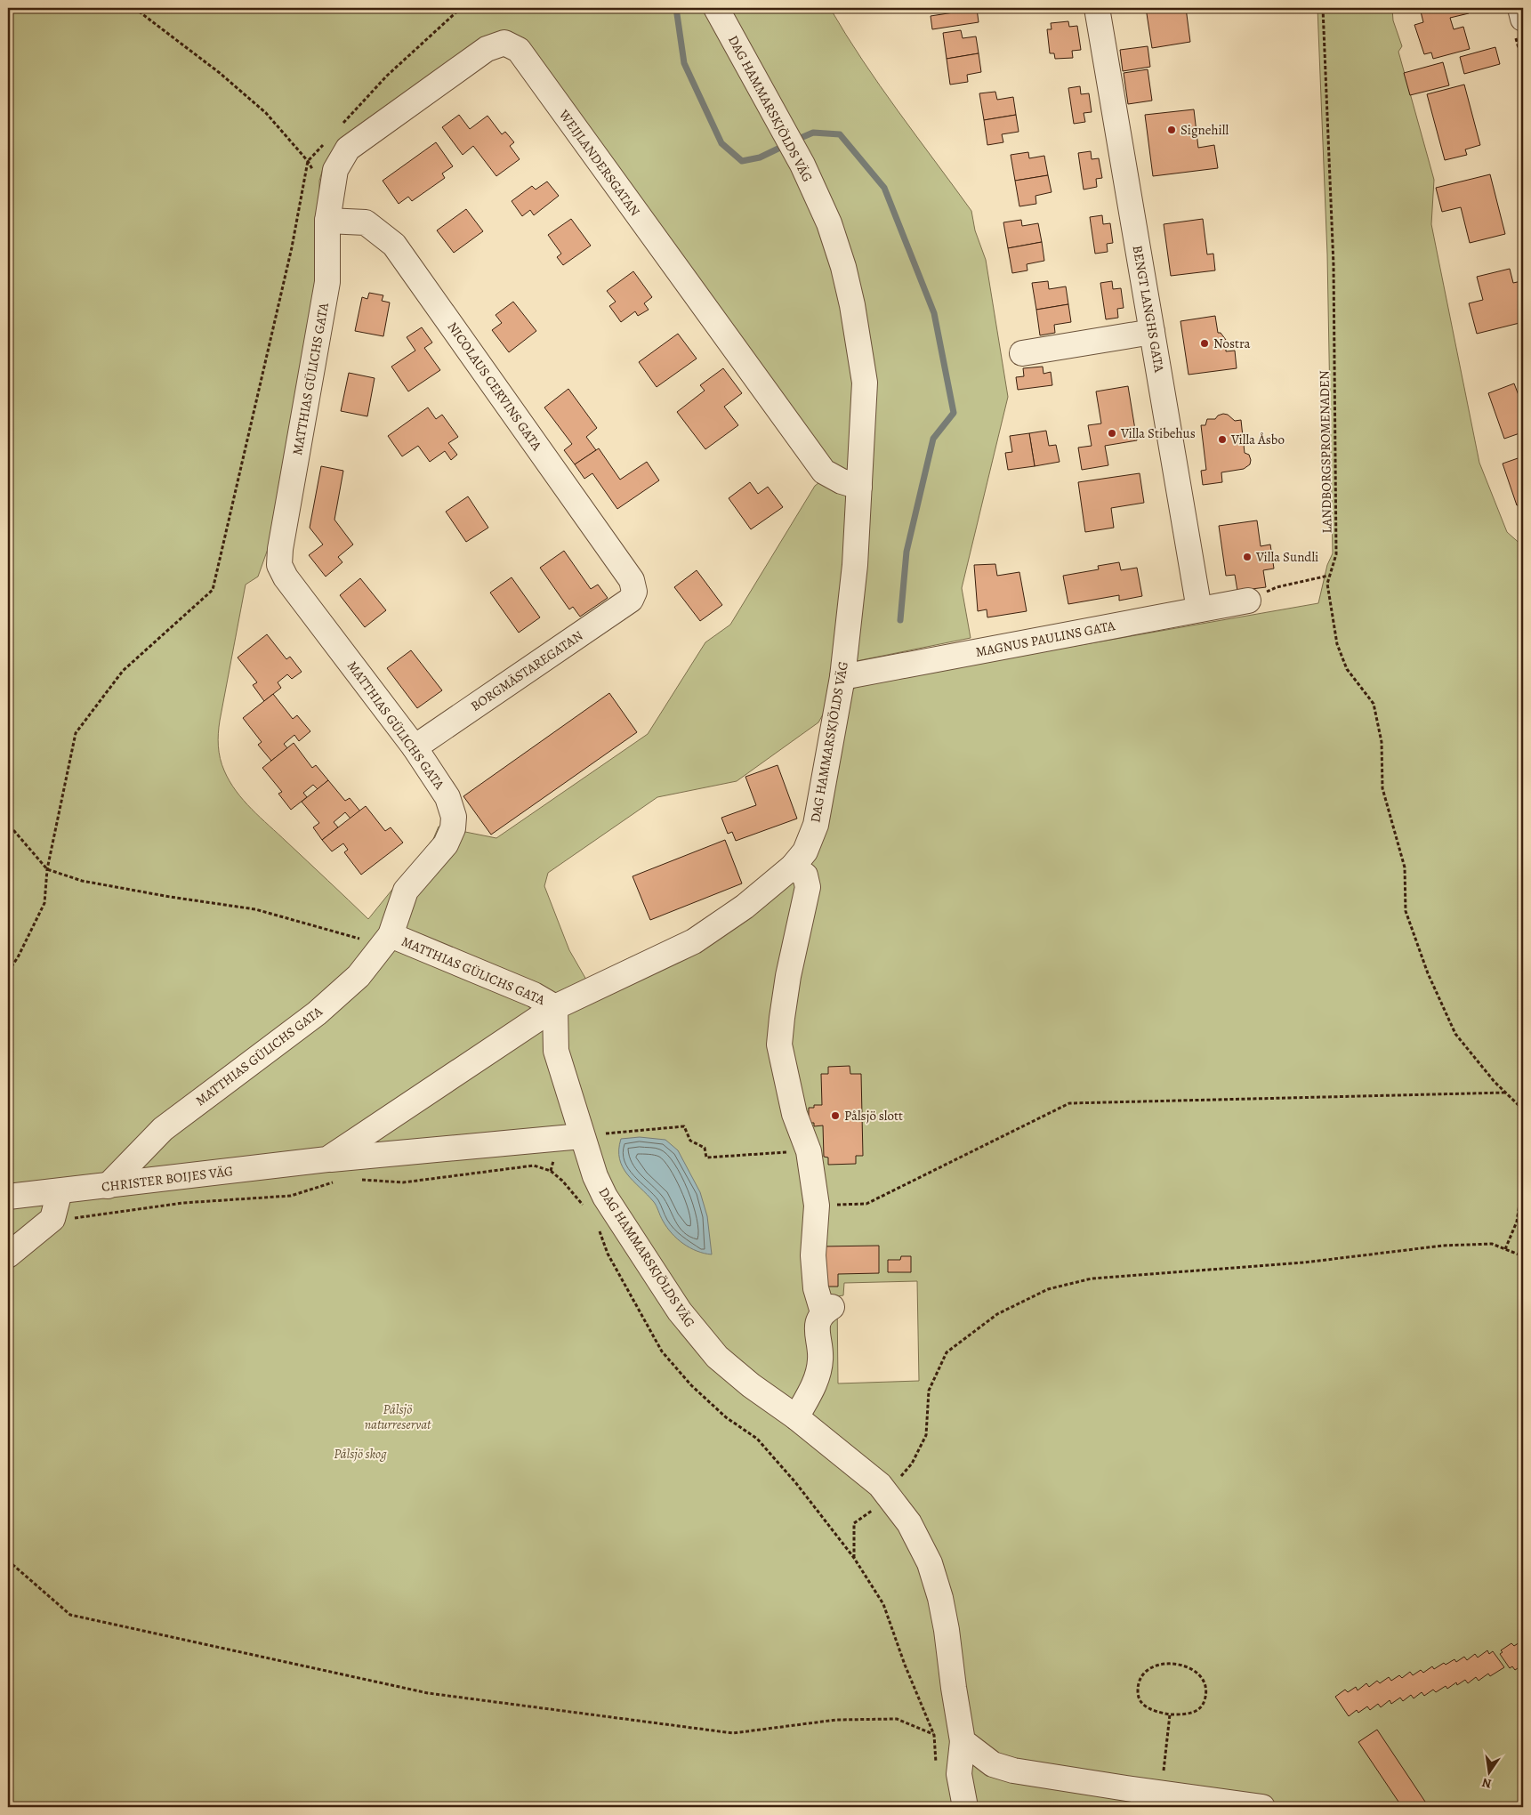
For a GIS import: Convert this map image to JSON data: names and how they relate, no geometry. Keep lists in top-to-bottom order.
{
  "streets": {
    "street": [
      "DAG HAMMARSKJÖLDS VÄG",
      "WEIJLANDERSGATAN",
      "BENGT LANGHS GATA",
      "MATTHIAS GÜLICHS GATA",
      "NICOLAUS CERVINS GATA",
      "MAGNUS PAULINS GATA",
      "BORGMÄSTAREGATAN",
      "CHRISTER BOIJES VÄG"
    ],
    "path": ["LANDBORGSPROMENADEN"]
  },
  "crossings": [
    ["DAG HAMMARSKJÖLDS VÄG", "WEIJLANDERSGATAN"],
    ["DAG HAMMARSKJÖLDS VÄG", "MATTHIAS GÜLICHS GATA"],
    ["DAG HAMMARSKJÖLDS VÄG", "MAGNUS PAULINS GATA"],
    ["DAG HAMMARSKJÖLDS VÄG", "CHRISTER BOIJES VÄG"],
    ["WEIJLANDERSGATAN", "MATTHIAS GÜLICHS GATA"],
    ["WEIJLANDERSGATAN", "NICOLAUS CERVINS GATA"],
    ["BENGT LANGHS GATA", "MAGNUS PAULINS GATA"],
    ["MATTHIAS GÜLICHS GATA", "NICOLAUS CERVINS GATA"],
    ["MATTHIAS GÜLICHS GATA", "BORGMÄSTAREGATAN"],
    ["MATTHIAS GÜLICHS GATA", "CHRISTER BOIJES VÄG"],
    ["NICOLAUS CERVINS GATA", "BORGMÄSTAREGATAN"]
  ],
  "parks": ["Pålsjö naturreservat", "Pålsjö skog"],
  "places": [
    "Signehill",
    "Nostra",
    "Villa Stibehus",
    "Villa Åsbo",
    "Villa Sundli",
    "Pålsjö slott"
  ],
  "north": "bottom"
}
